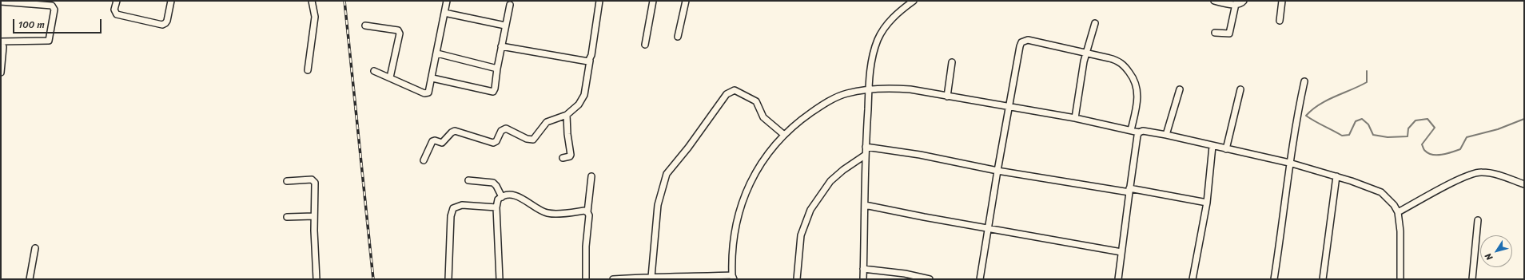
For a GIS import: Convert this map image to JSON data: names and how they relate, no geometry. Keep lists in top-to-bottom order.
{
  "scale_bar": "100 m",
  "north": "bottom left"
}
